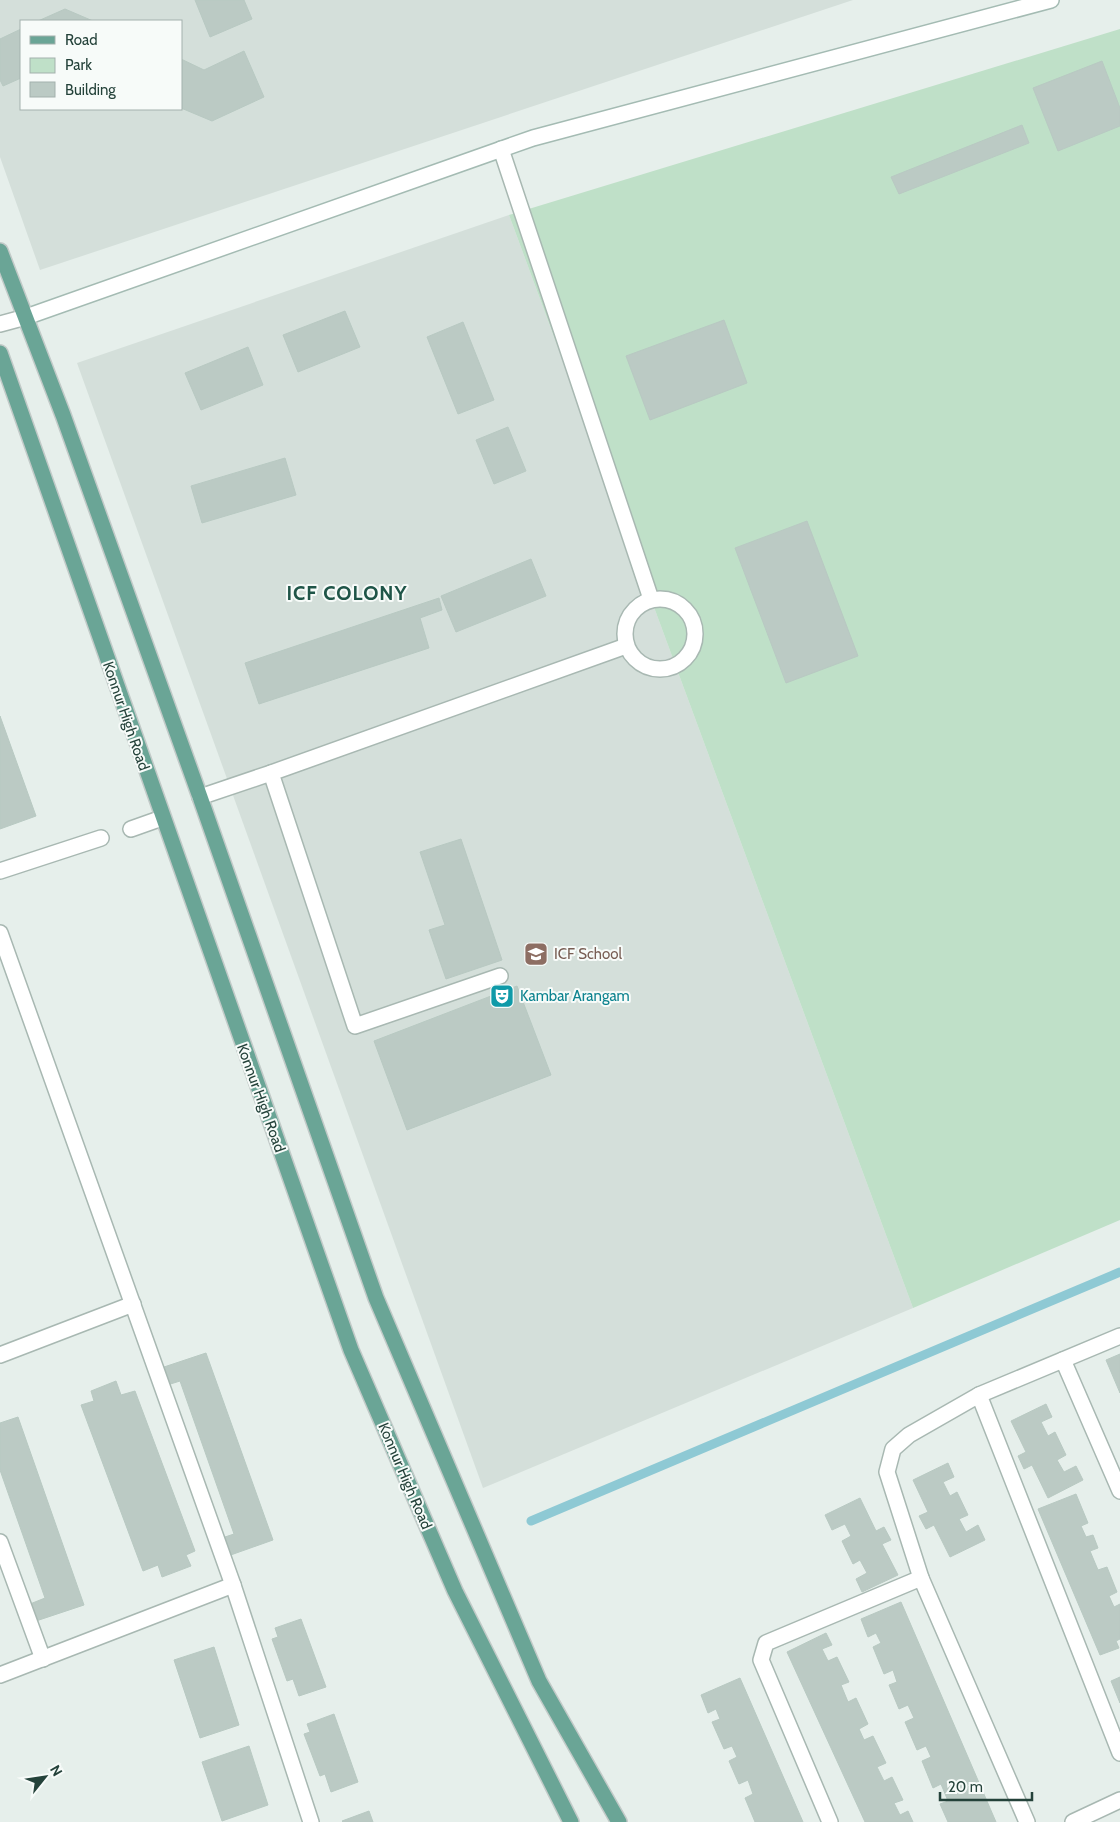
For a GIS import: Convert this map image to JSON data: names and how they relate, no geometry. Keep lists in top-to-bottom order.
{
  "streets": {
    "main road": ["Konnur High Road"]
  },
  "districts": ["ICF COLONY"],
  "places": {
    "school or university": ["ICF School"],
    "theatre": ["Kambar Arangam"]
  },
  "legend": ["Road", "Park", "Building"],
  "scale_bar": "20 m",
  "north": "top right"
}
